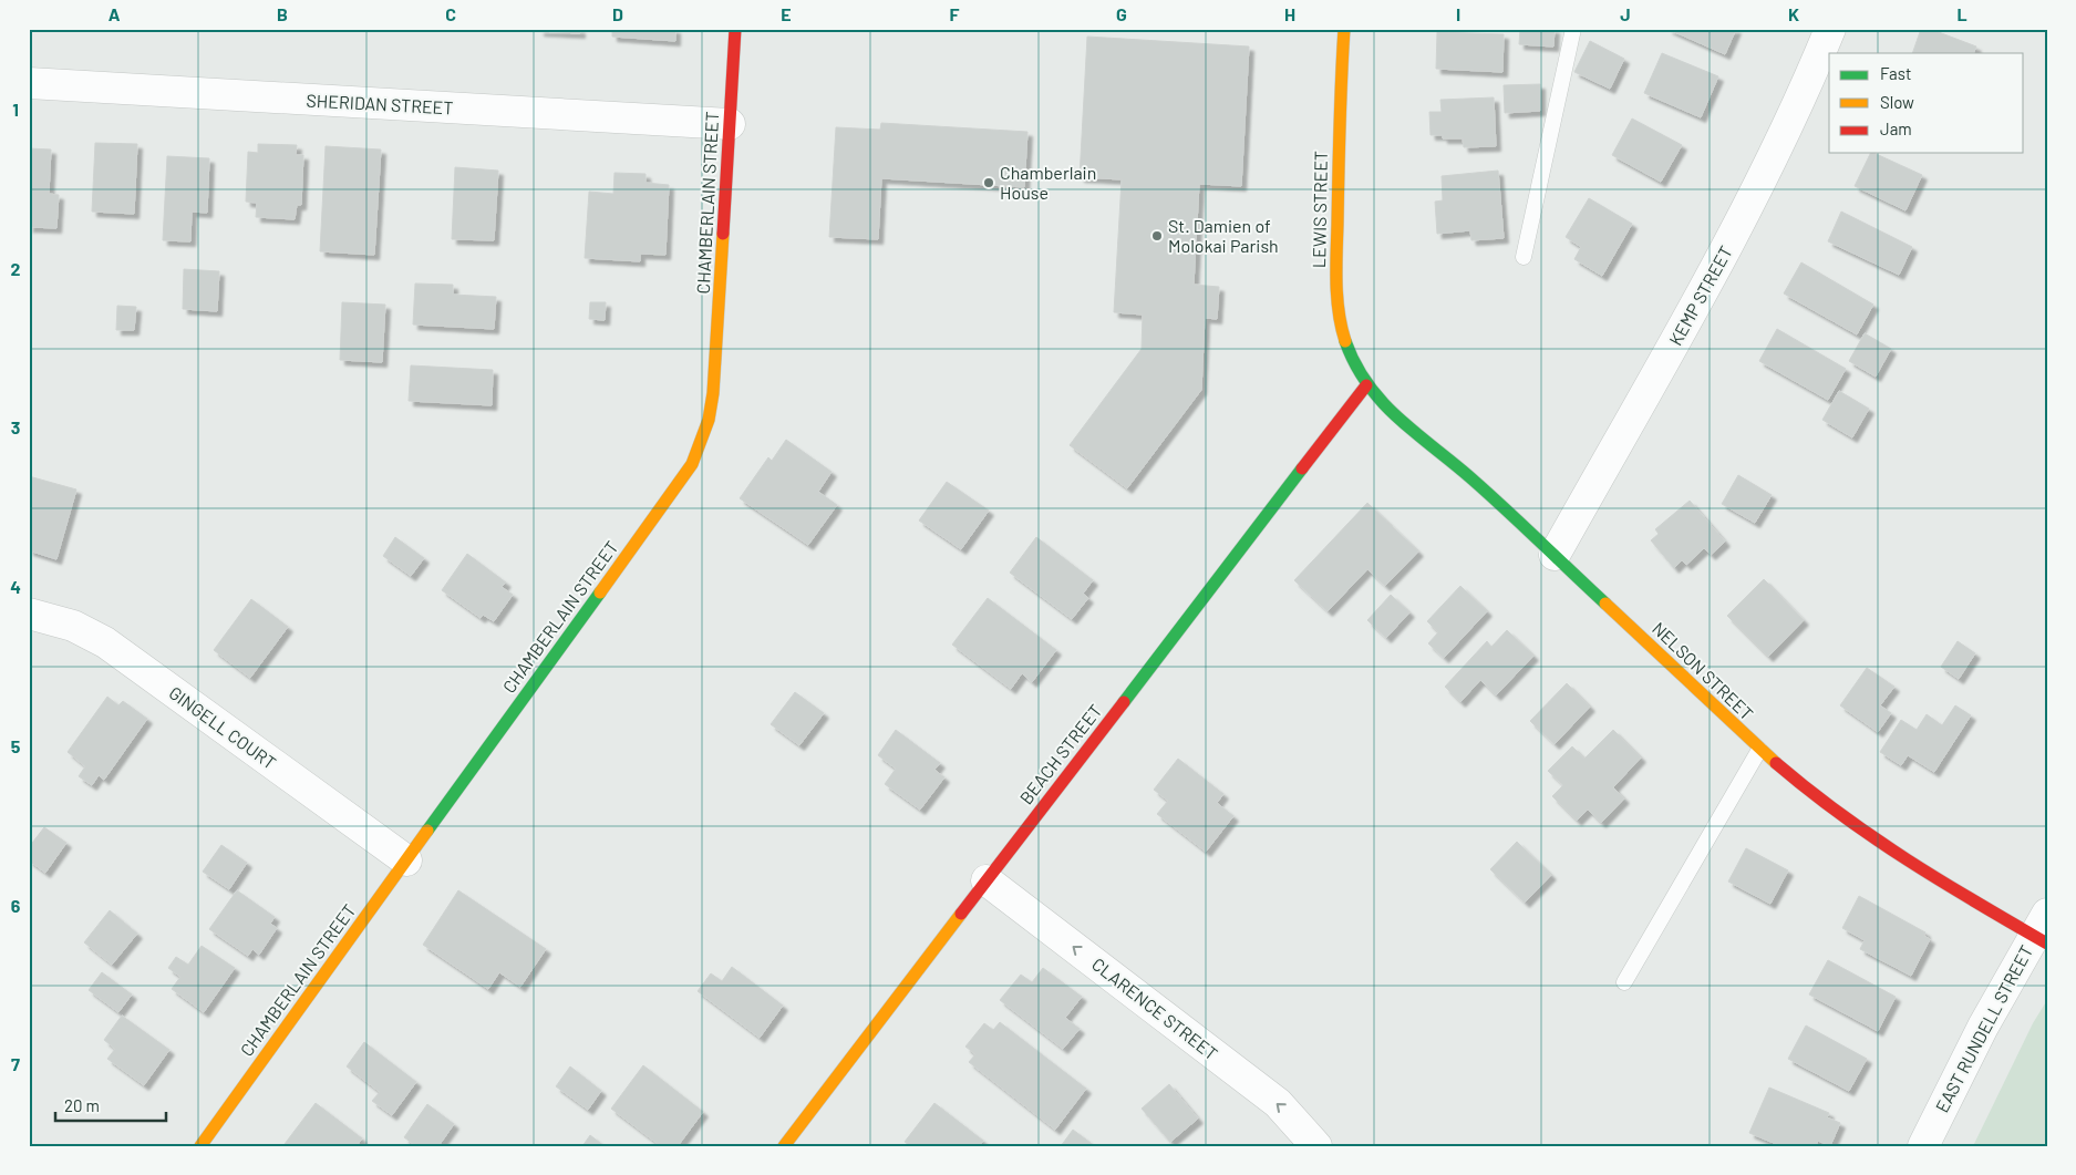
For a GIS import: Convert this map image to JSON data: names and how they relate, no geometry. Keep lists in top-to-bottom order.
{
  "streets": {
    "street": [
      "SHERIDAN STREET",
      "CHAMBERLAIN STREET",
      "LEWIS STREET",
      "KEMP STREET",
      "NELSON STREET",
      "GINGELL COURT",
      "BEACH STREET",
      "CLARENCE STREET",
      "EAST RUNDELL STREET"
    ]
  },
  "crossings": [
    ["SHERIDAN STREET", "CHAMBERLAIN STREET"],
    ["CHAMBERLAIN STREET", "GINGELL COURT"],
    ["LEWIS STREET", "NELSON STREET"],
    ["LEWIS STREET", "BEACH STREET"],
    ["KEMP STREET", "NELSON STREET"],
    ["NELSON STREET", "BEACH STREET"],
    ["NELSON STREET", "EAST RUNDELL STREET"],
    ["BEACH STREET", "CLARENCE STREET"]
  ],
  "one_way": ["CLARENCE STREET"],
  "places": ["Chamberlain House", "St. Damien of Molokai Parish"],
  "legend": ["Fast", "Slow", "Jam"],
  "scale_bar": "20 m",
  "grid": {
    "columns": [
      "A",
      "B",
      "C",
      "D",
      "E",
      "F",
      "G",
      "H",
      "I",
      "J",
      "K",
      "L"
    ],
    "rows": [
      "1",
      "2",
      "3",
      "4",
      "5",
      "6",
      "7"
    ]
  }
}
